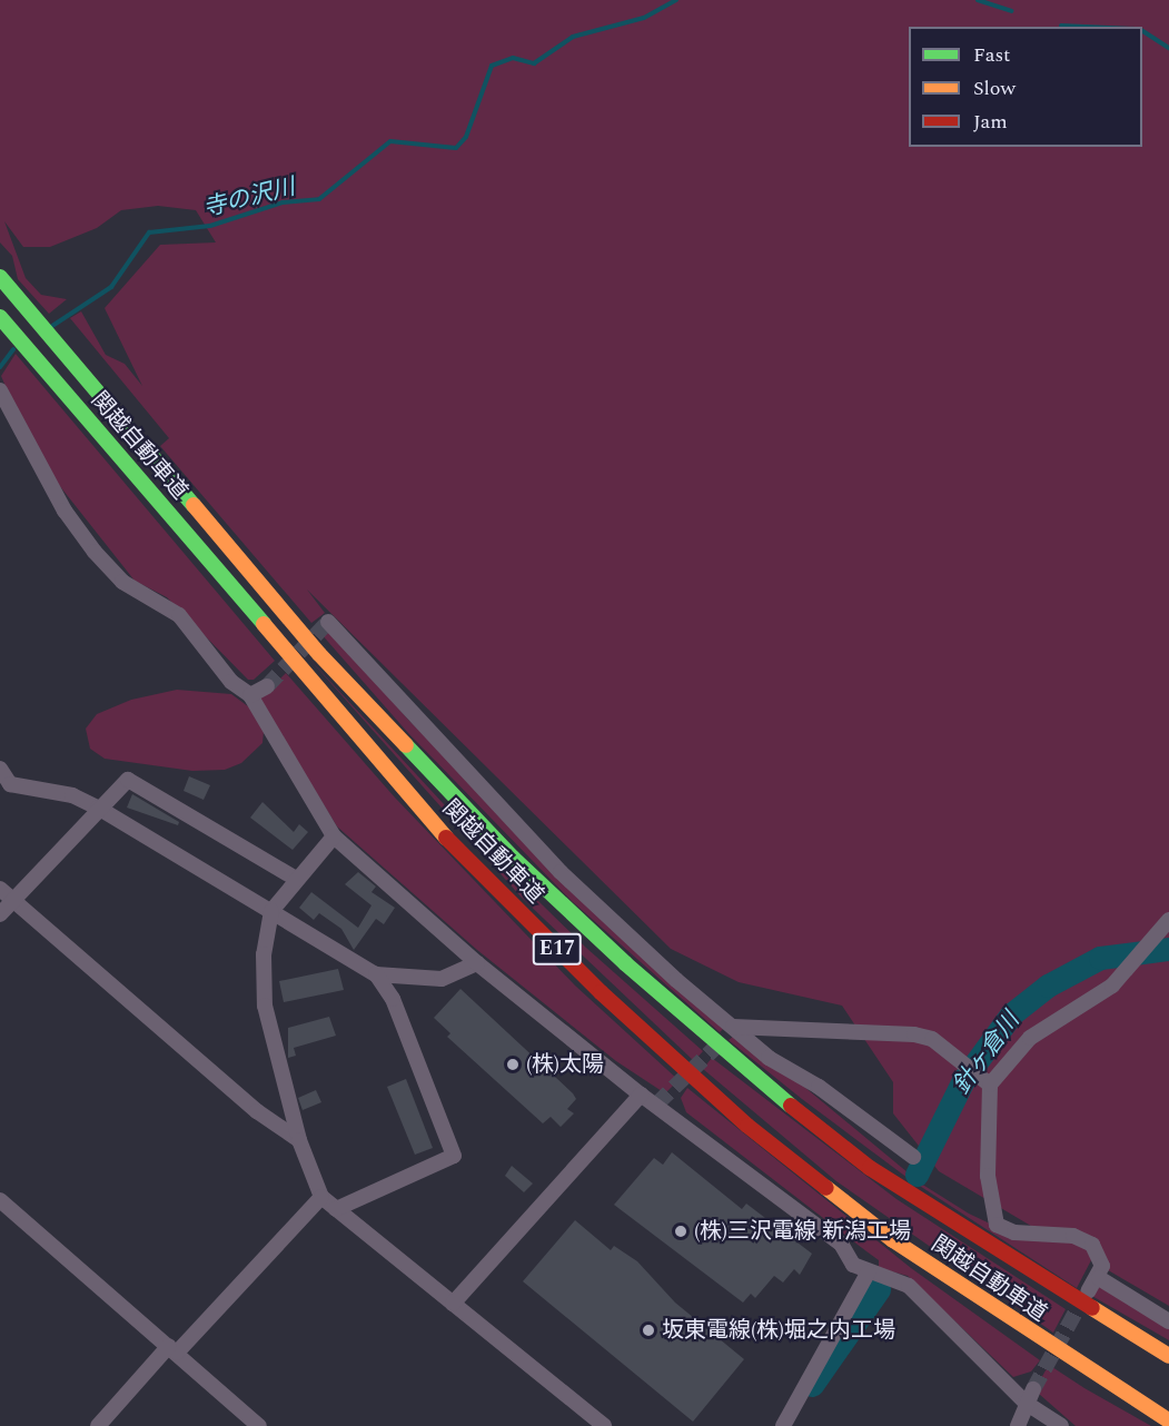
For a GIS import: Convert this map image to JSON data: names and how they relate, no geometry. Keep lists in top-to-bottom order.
{
  "streets": {
    "highway": ["関越自動車道", "E17"]
  },
  "water": ["寺の沢川", "針ヶ倉川"],
  "places": ["(株)太陽", "(株)三沢電線 新潟工場", "坂東電線(株)堀之内工場"],
  "legend": ["Fast", "Slow", "Jam"]
}
